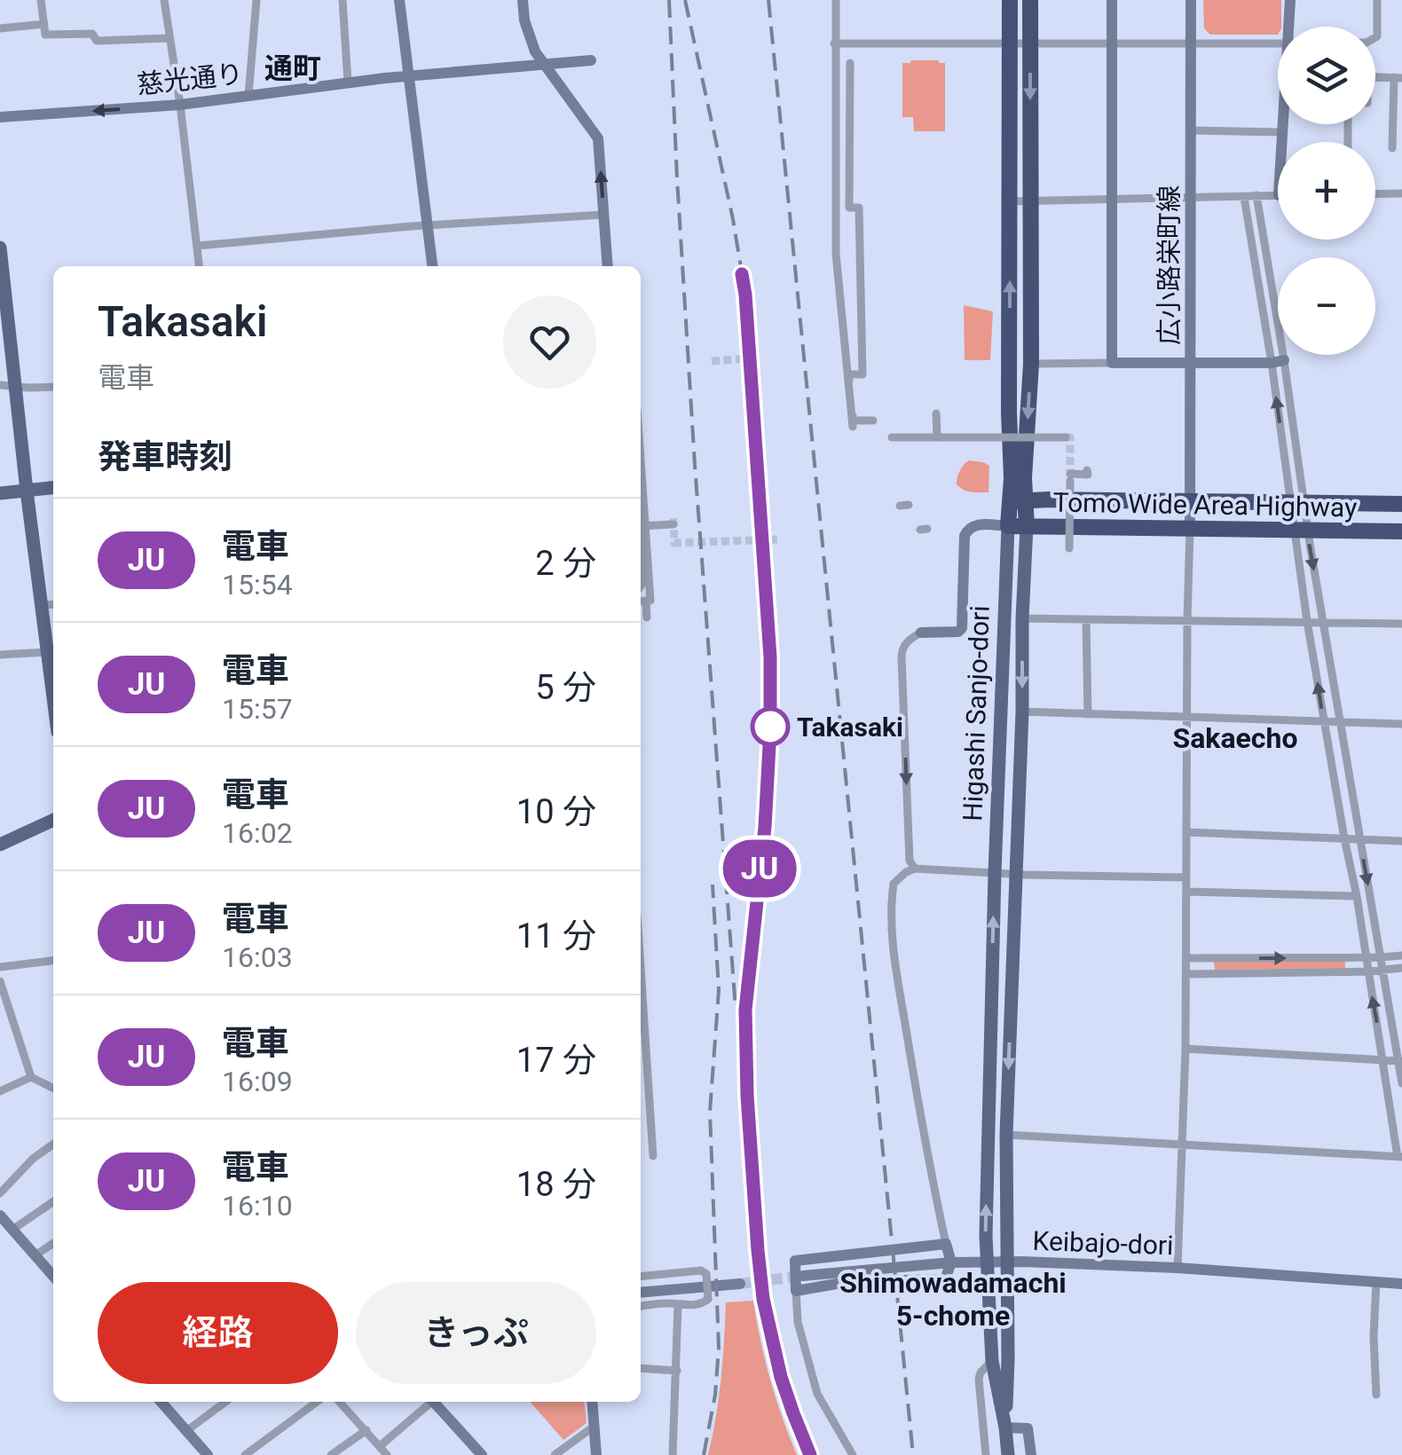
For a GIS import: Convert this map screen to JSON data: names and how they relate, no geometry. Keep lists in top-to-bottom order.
{
  "streets": {
    "highway": ["Tomo Wide Area Highway", "Higashi Sanjo-dori"],
    "street": ["慈光通り", "広小路栄町線", "Keibajo-dori"]
  },
  "crossings": [
    ["広小路栄町線", "Tomo Wide Area Highway"],
    ["Tomo Wide Area Highway", "Higashi Sanjo-dori"],
    ["Higashi Sanjo-dori", "Keibajo-dori"]
  ],
  "districts": ["通町", "Sakaecho", "Shimowadamachi 5-chome"],
  "places": ["Takasaki"],
  "page": {
    "on_map": "JU",
    "map_buttons": ["+", "−"],
    "heading": [
      ["Takasaki", "電車"],
      "発車時刻"
    ],
    "list": [
      {
        "mark": "JU",
        "name": "電車",
        "note": "15:54",
        "value": "2 分"
      },
      {
        "mark": "JU",
        "name": "電車",
        "note": "15:57",
        "value": "5 分"
      },
      {
        "mark": "JU",
        "name": "電車",
        "note": "16:02",
        "value": "10 分"
      },
      {
        "mark": "JU",
        "name": "電車",
        "note": "16:03",
        "value": "11 分"
      },
      {
        "mark": "JU",
        "name": "電車",
        "note": "16:09",
        "value": "17 分"
      },
      {
        "mark": "JU",
        "name": "電車",
        "note": "16:10",
        "value": "18 分"
      }
    ],
    "buttons": ["経路", "きっぷ"]
  }
}
